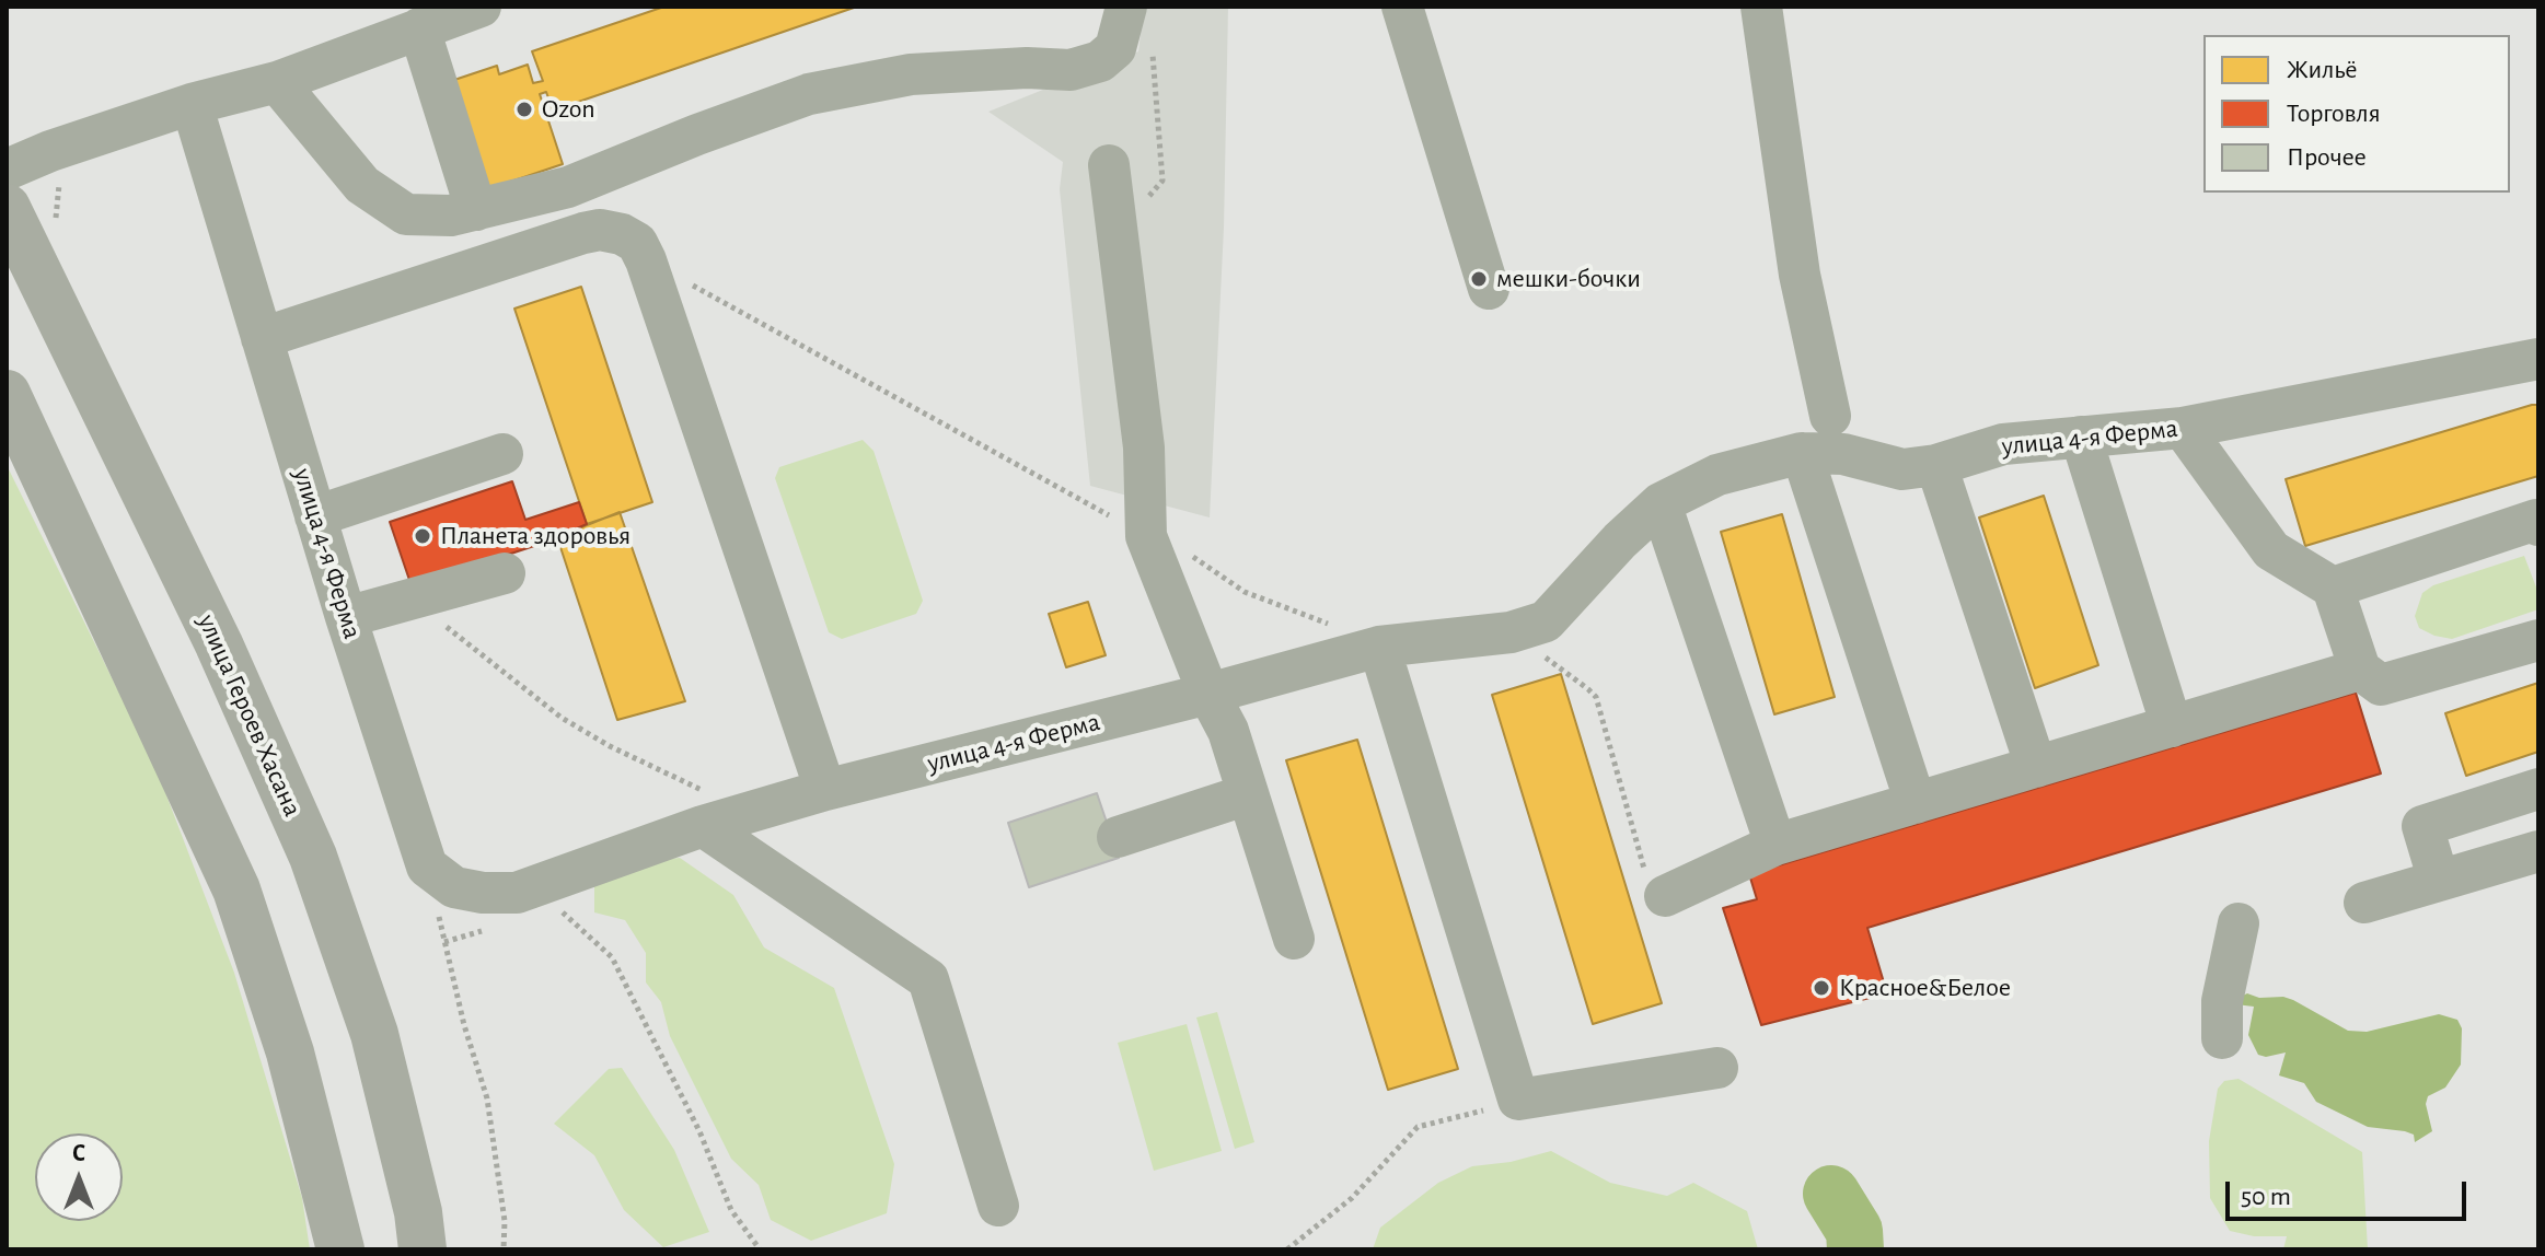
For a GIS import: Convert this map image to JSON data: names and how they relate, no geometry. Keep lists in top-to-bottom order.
{
  "streets": {
    "main road": ["улица Героев Хасана"],
    "street": ["улица 4-я Ферма"]
  },
  "places": [
    "Ozon",
    "мешки-бочки",
    "Планета здоровья",
    "Красное&Белое"
  ],
  "legend": ["Жильё", "Торговля", "Прочее"],
  "scale_bar": "50 m",
  "north": "top"
}
